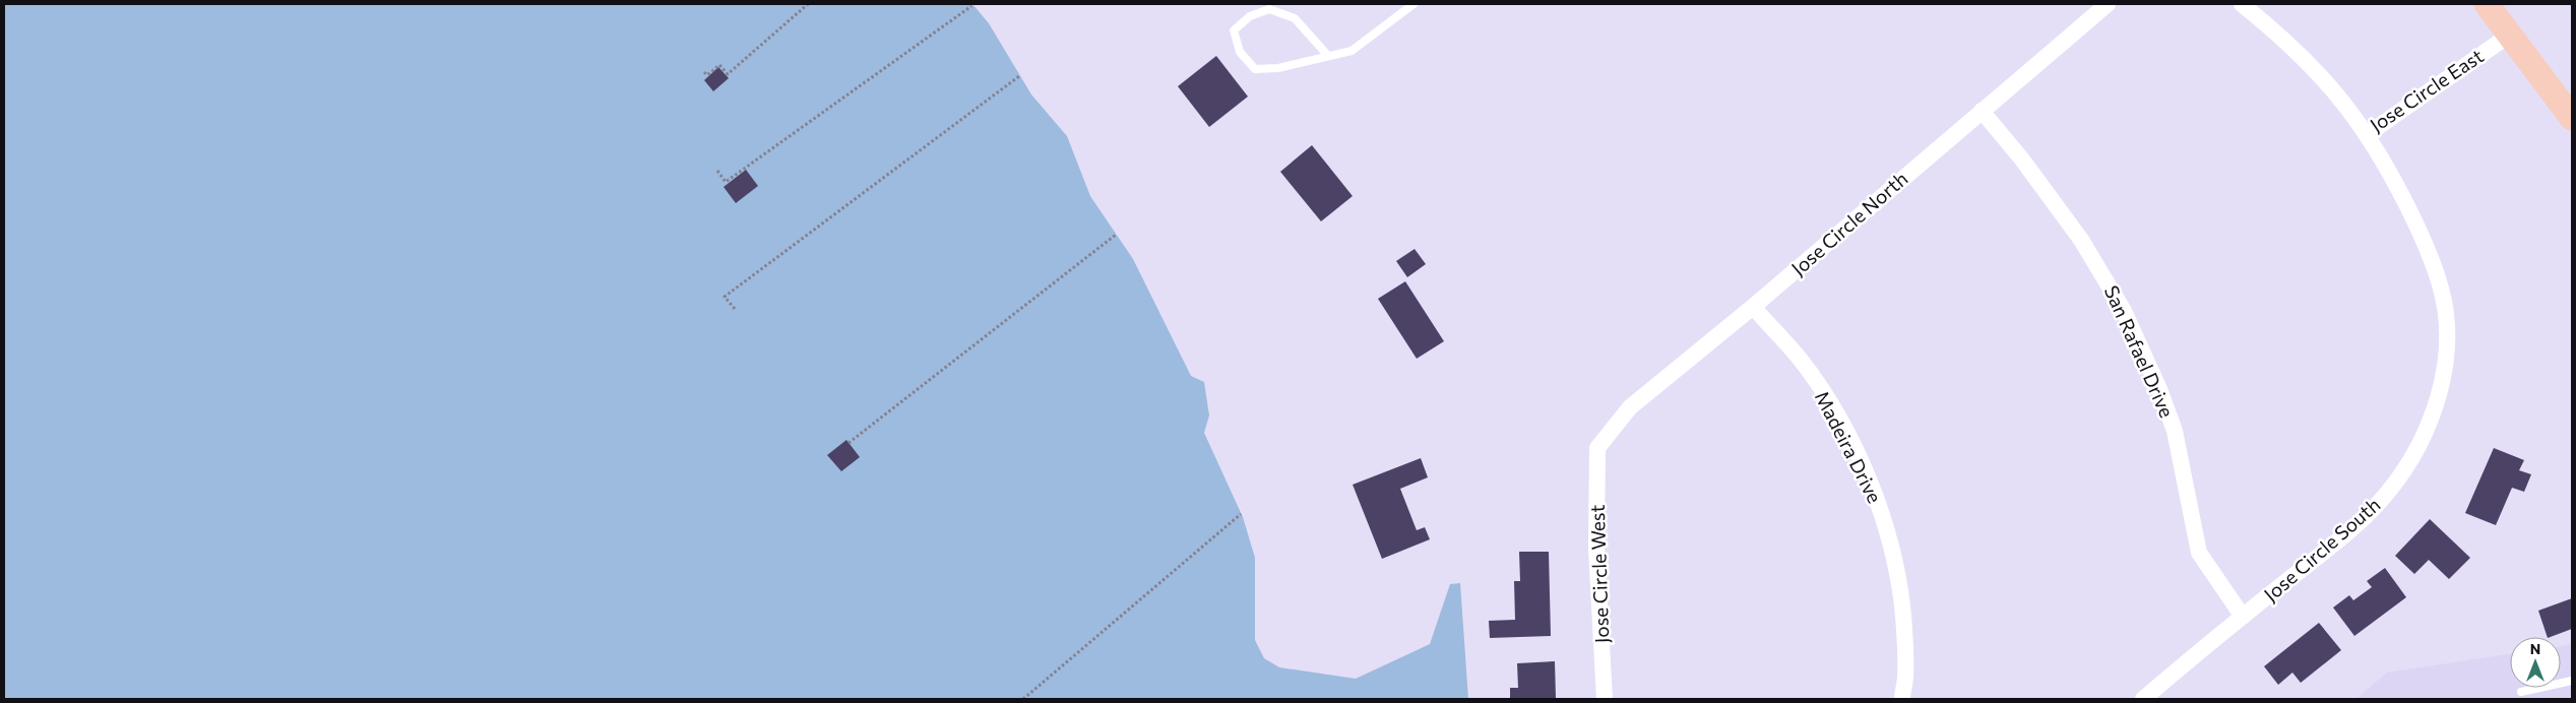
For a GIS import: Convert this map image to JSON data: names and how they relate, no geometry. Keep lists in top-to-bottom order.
{
  "streets": {
    "street": [
      "Jose Circle East",
      "Jose Circle North",
      "San Rafael Drive",
      "Madeira Drive",
      "Jose Circle South",
      "Jose Circle West"
    ]
  },
  "crossings": [
    ["Jose Circle East", "Jose Circle South"],
    ["Jose Circle North", "San Rafael Drive"],
    ["Jose Circle North", "Madeira Drive"],
    ["Jose Circle North", "Jose Circle West"],
    ["San Rafael Drive", "Jose Circle South"]
  ],
  "north": "top"
}
